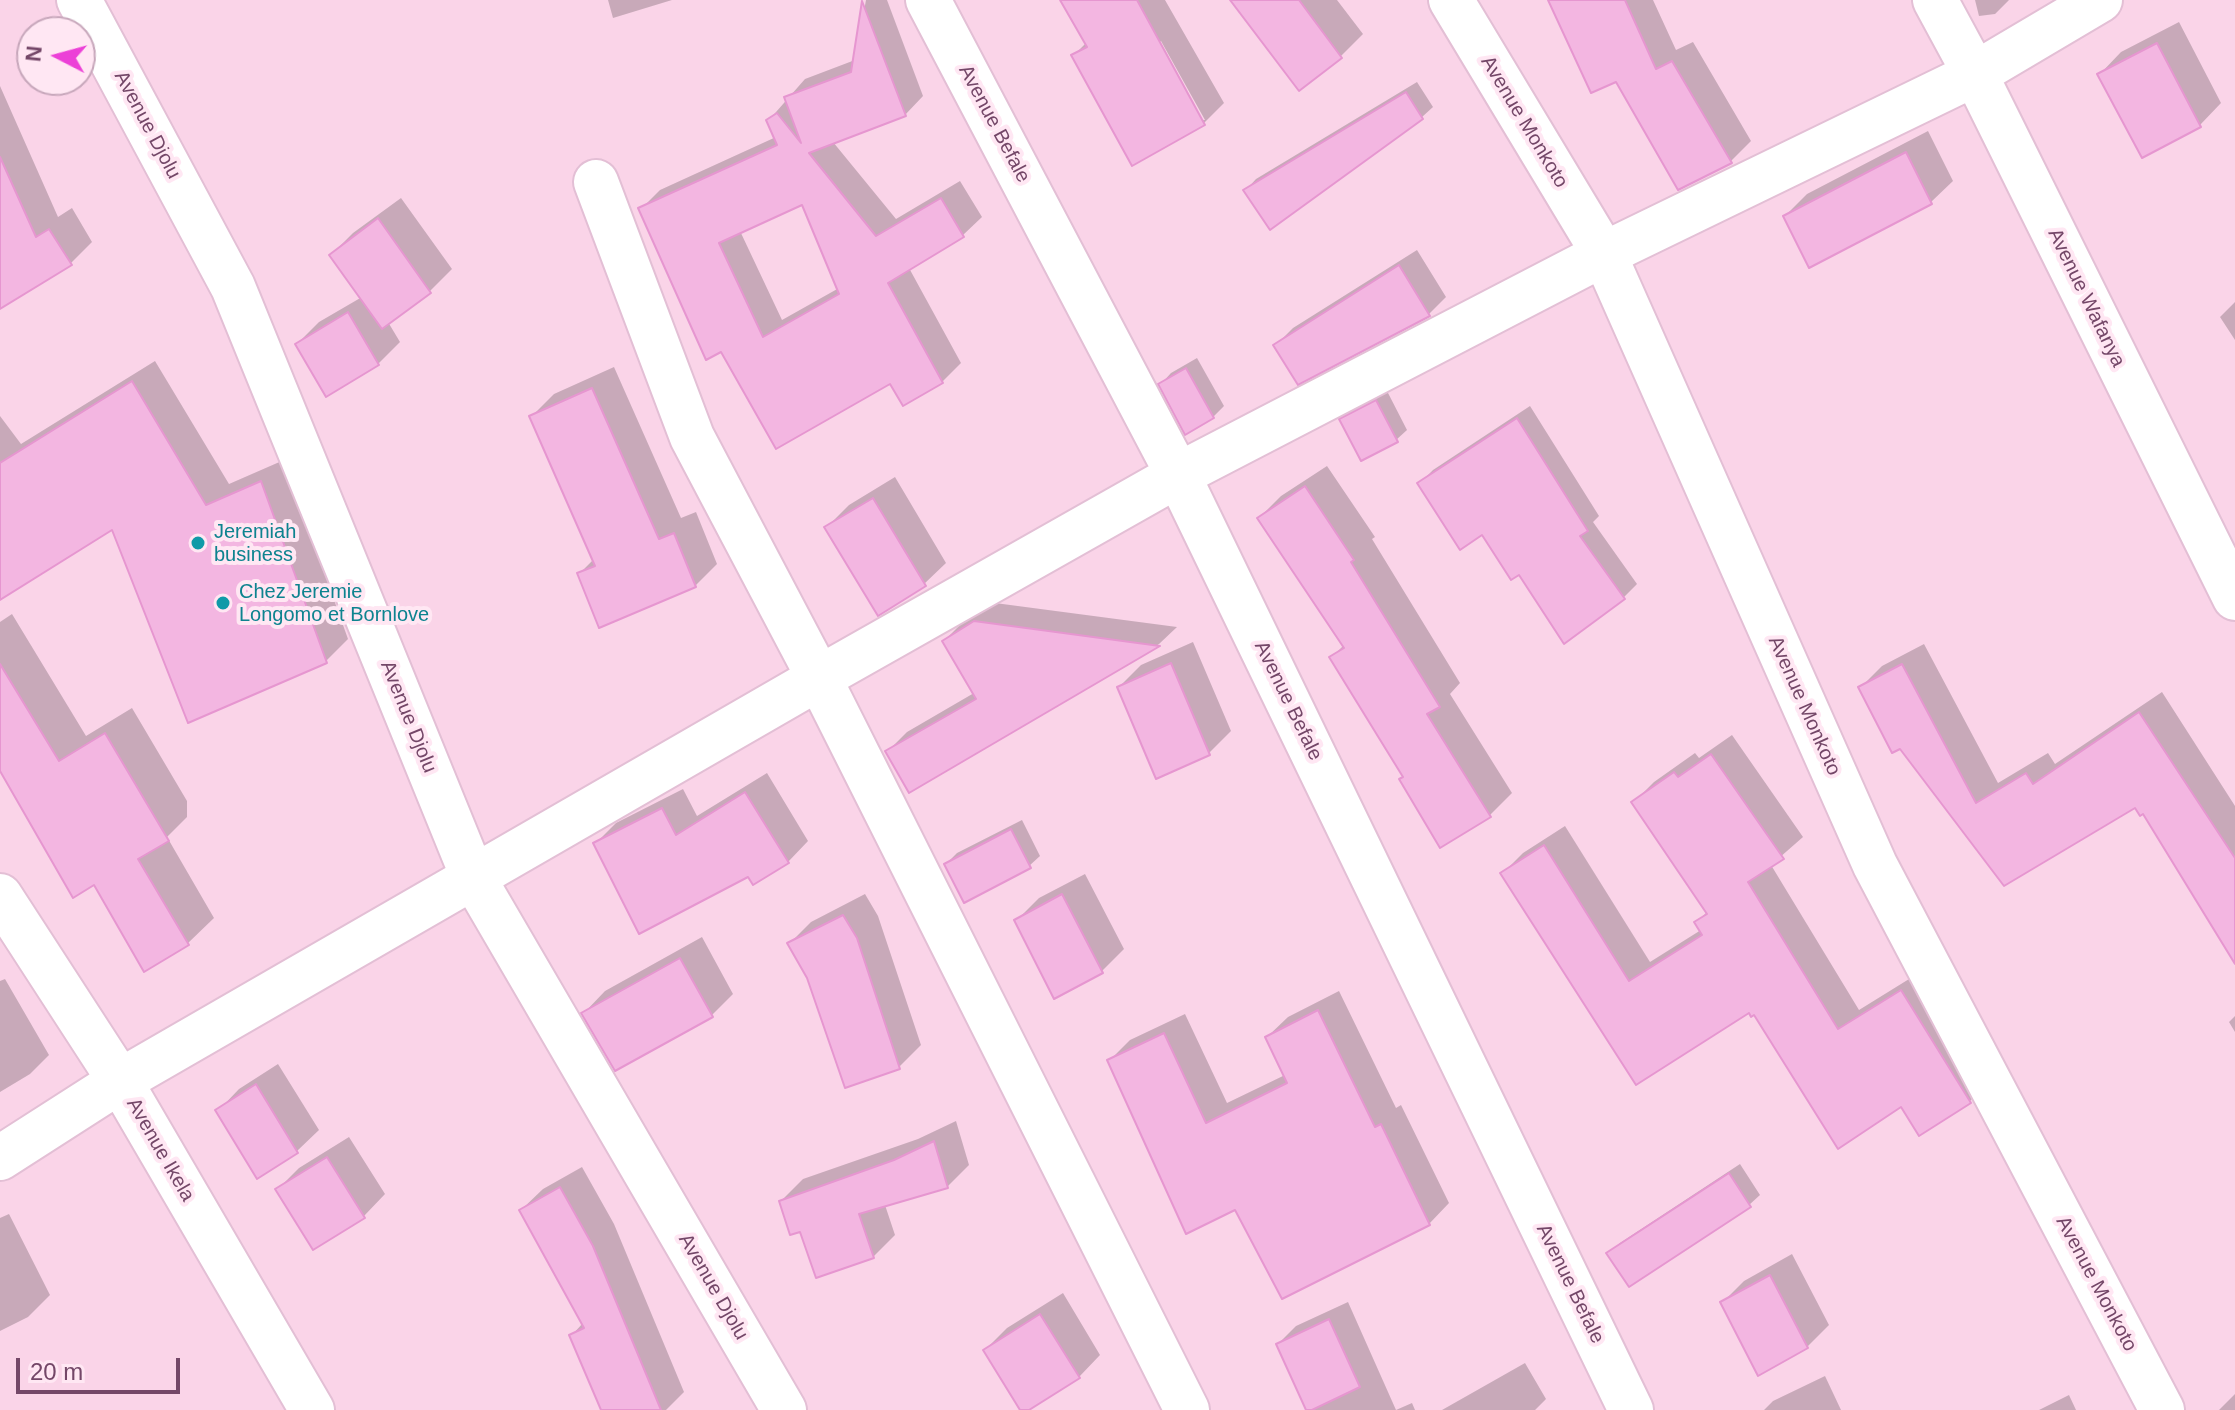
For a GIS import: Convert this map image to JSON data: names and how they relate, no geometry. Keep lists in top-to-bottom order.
{
  "streets": {
    "street": [
      "Avenue Monkoto",
      "Avenue Befale",
      "Avenue Djolu",
      "Avenue Wafanya",
      "Avenue Ikela"
    ]
  },
  "places": ["Jeremiah business", "Chez Jeremie Longomo et Bornlove"],
  "scale_bar": "20 m",
  "north": "left"
}
